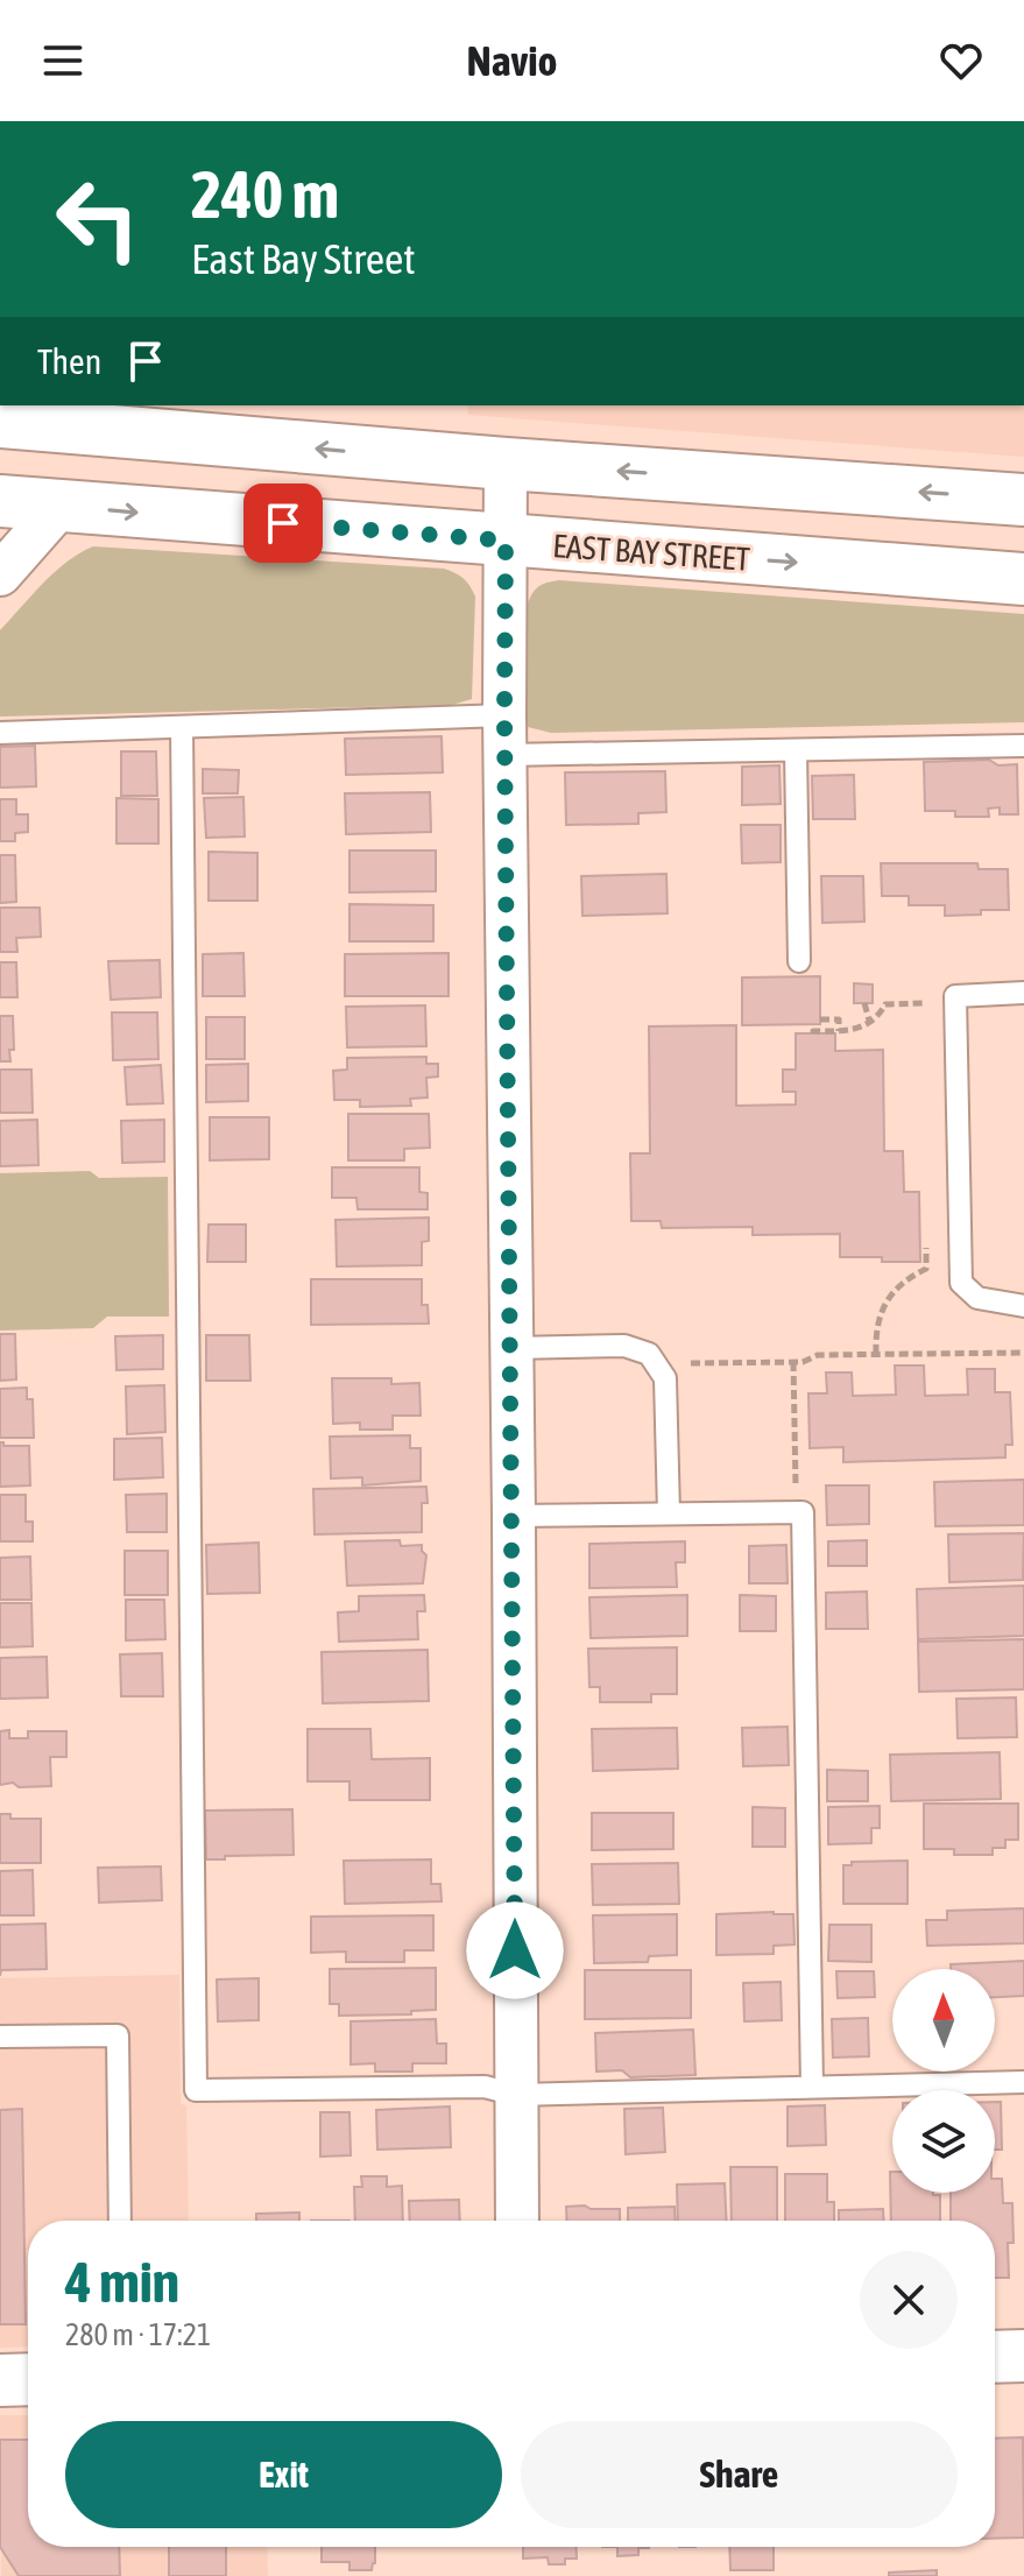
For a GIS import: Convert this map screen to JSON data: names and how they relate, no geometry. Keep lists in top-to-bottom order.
{
  "streets": {
    "main road": ["EAST BAY STREET"]
  },
  "north": "top",
  "page": {
    "header": "Navio",
    "turn": ["240 m", "East Bay Street"],
    "then": "Then",
    "heading": ["4 min", "280 m · 17:21"],
    "buttons": ["Exit", "Share"]
  }
}
